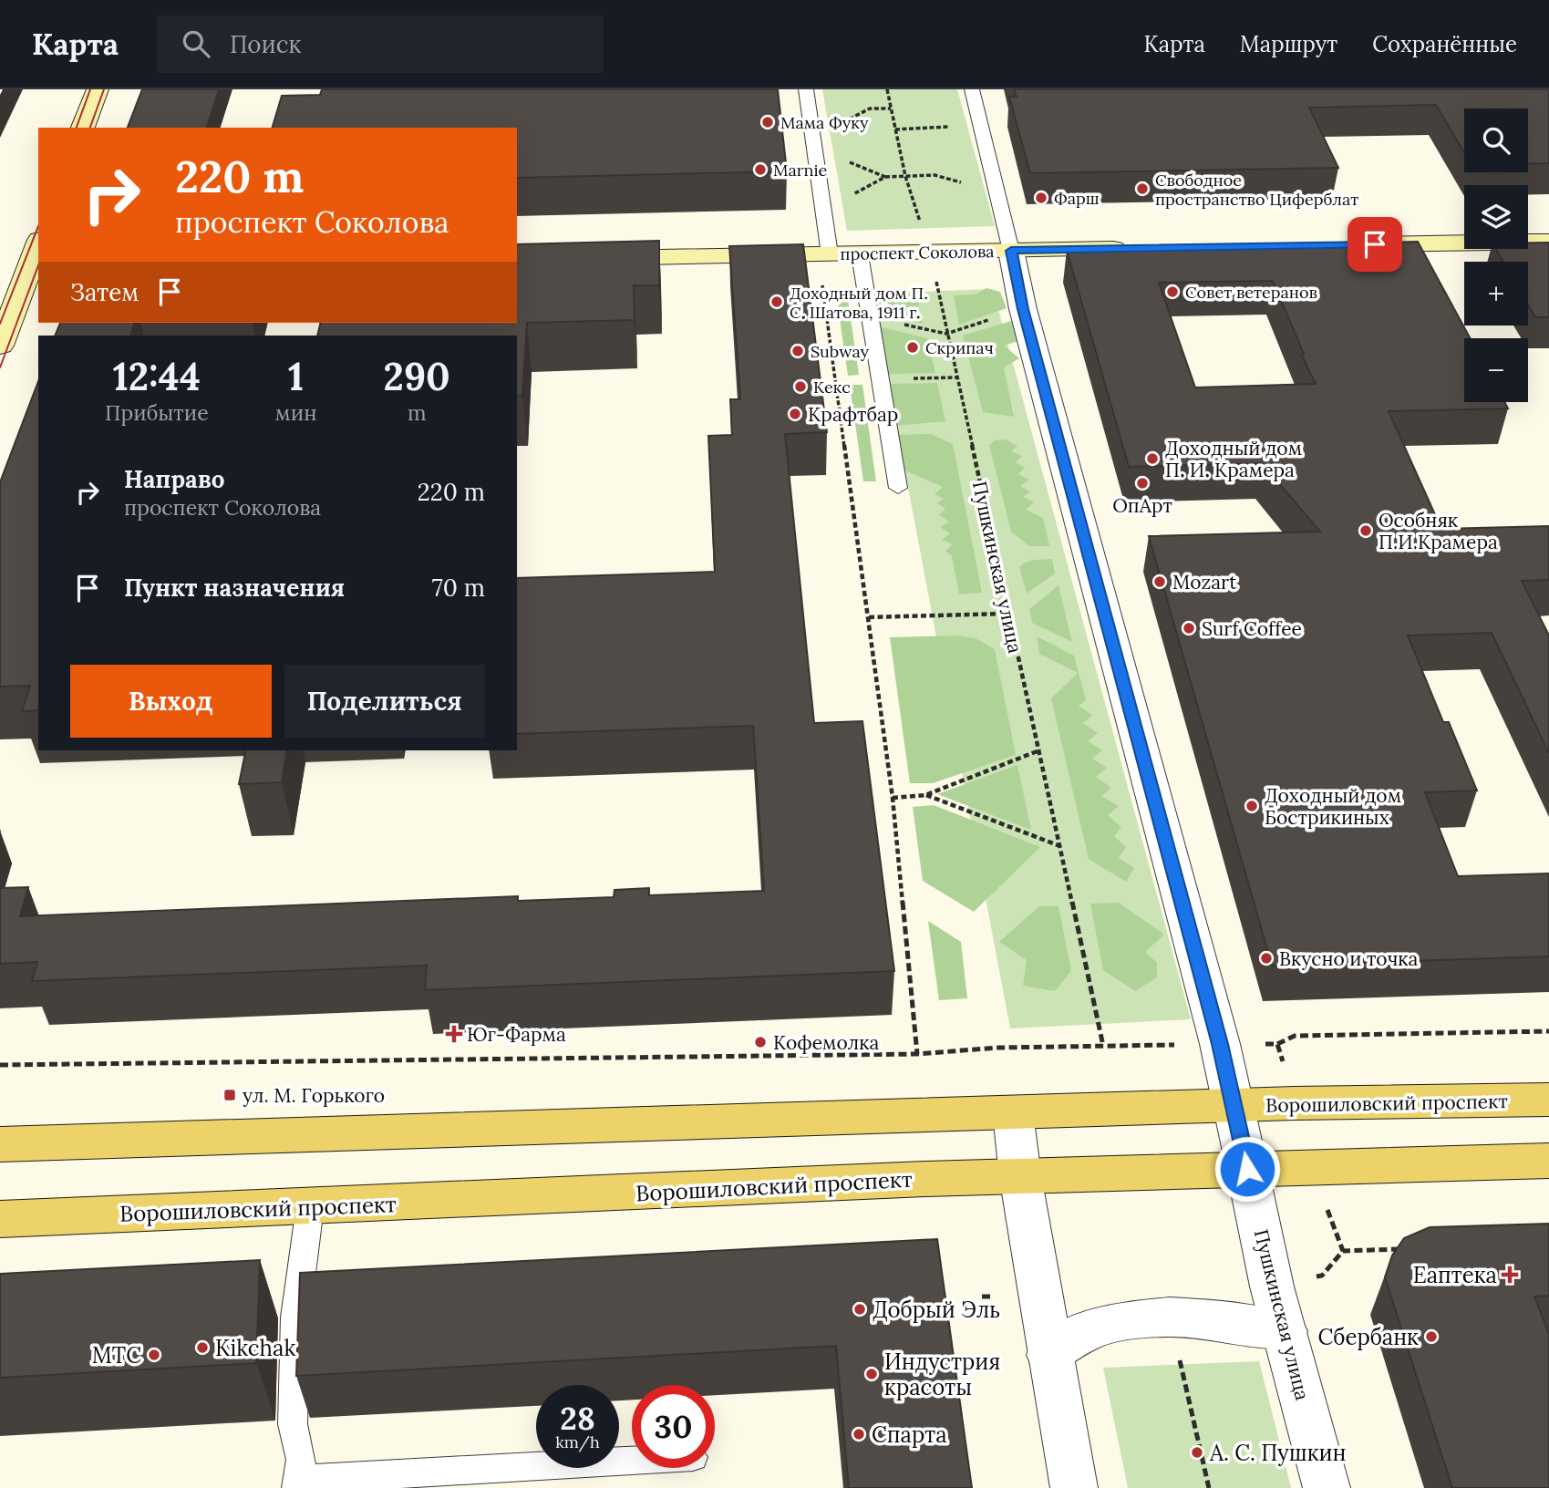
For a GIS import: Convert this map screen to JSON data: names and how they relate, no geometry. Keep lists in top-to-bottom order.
{
  "streets": {
    "main road": ["проспект Соколова", "Ворошиловский проспект"],
    "street": ["Пушкинская улица"]
  },
  "crossings": [
    ["проспект Соколова", "Пушкинская улица"],
    ["Пушкинская улица", "Ворошиловский проспект"]
  ],
  "places": {
    "other": [
      "Мама Фуку",
      "Marnie",
      "Свободное пространство Циферблат",
      "Фарш",
      "Совет ветеранов",
      "Доходный дом П. С. Шатова, 1911 г.",
      "Скрипач",
      "Subway",
      "Кекс",
      "Крафтбар",
      "Доходный дом П. И. Крамера",
      "ОпАрт",
      "Особняк П.И.Крамера",
      "Mozart",
      "Surf Coffee",
      "Доходный дом Бострикиных",
      "Вкусно и точка",
      "Кофемолка",
      "Добрый Эль",
      "Сбербанк",
      "Kikchak",
      "МТС",
      "Индустрия красоты",
      "Спарта",
      "А. С. Пушкин"
    ],
    "health": ["Юг-Фарма", "Еаптека"],
    "transit": ["ул. М. Горького"]
  },
  "page": {
    "header": "Карта",
    "search": "Поиск",
    "nav": ["Карта", "Маршрут", "Сохранённые"],
    "map_buttons": ["+", "−"],
    "turn": ["220 m", "проспект Соколова"],
    "then": "Затем",
    "eta": [
      "12:44",
      "Прибытие",
      "1",
      "мин",
      "290",
      "m"
    ],
    "list": [
      {
        "name": "Направо",
        "note": "проспект Соколова",
        "value": "220 m"
      },
      {
        "name": "Пункт назначения",
        "value": "70 m"
      }
    ],
    "buttons": ["Выход", "Поделиться"],
    "speed": "28 km/h",
    "limit": "30"
  }
}
